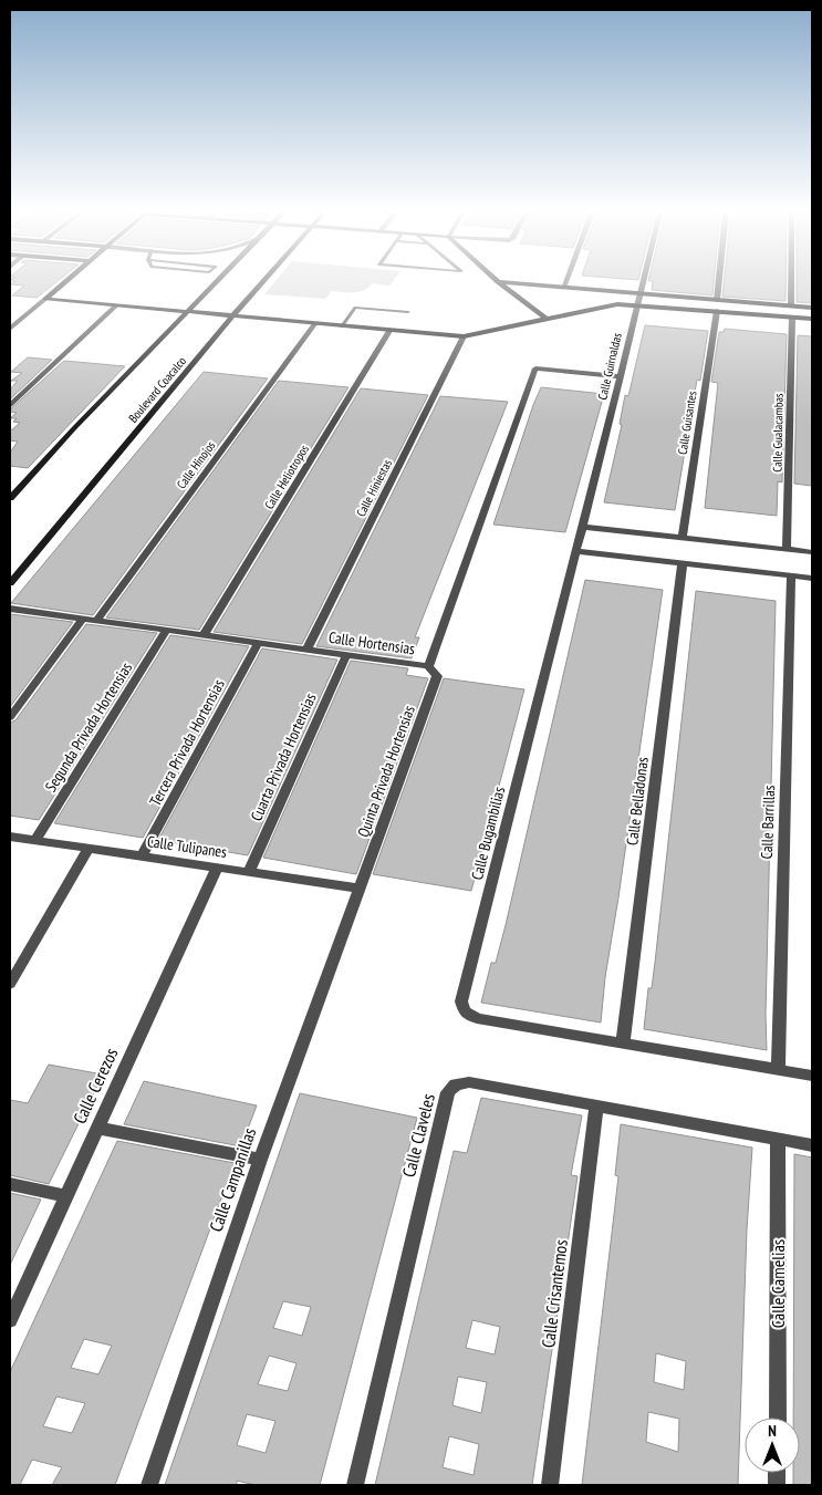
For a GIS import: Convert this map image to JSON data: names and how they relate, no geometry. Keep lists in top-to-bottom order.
{
  "streets": {
    "street": [
      "Calle Guirnaldas",
      "Boulevard Coacalco",
      "Calle Guisantes",
      "Calle Gualacambas",
      "Calle Hinojos",
      "Calle Heliotropos",
      "Calle Hiniestas",
      "Calle Hortensias",
      "Segunda Privada Hortensias",
      "Tercera Privada Hortensias",
      "Cuarta Privada Hortensias",
      "Quinta Privada Hortensias",
      "Calle Belladonas",
      "Calle Barrillas",
      "Calle Bugambilias",
      "Calle Tulipanes",
      "Calle Cerezos",
      "Calle Claveles",
      "Calle Campanillas",
      "Calle Camelias",
      "Calle Crisantemos"
    ]
  },
  "crossings": [
    ["Calle Guirnaldas", "Calle Hortensias"],
    ["Calle Guirnaldas", "Calle Bugambilias"],
    ["Calle Hinojos", "Calle Hortensias"],
    ["Calle Heliotropos", "Calle Hortensias"],
    ["Calle Hiniestas", "Calle Hortensias"],
    ["Calle Hortensias", "Segunda Privada Hortensias"],
    ["Calle Hortensias", "Tercera Privada Hortensias"],
    ["Calle Hortensias", "Cuarta Privada Hortensias"],
    ["Calle Hortensias", "Quinta Privada Hortensias"],
    ["Segunda Privada Hortensias", "Calle Tulipanes"],
    ["Tercera Privada Hortensias", "Calle Tulipanes"],
    ["Cuarta Privada Hortensias", "Calle Tulipanes"],
    ["Quinta Privada Hortensias", "Calle Tulipanes"],
    ["Quinta Privada Hortensias", "Calle Campanillas"],
    ["Calle Belladonas", "Calle Bugambilias"],
    ["Calle Barrillas", "Calle Bugambilias"],
    ["Calle Tulipanes", "Calle Cerezos"],
    ["Calle Tulipanes", "Calle Campanillas"],
    ["Calle Claveles", "Calle Camelias"],
    ["Calle Claveles", "Calle Crisantemos"]
  ],
  "north": "top"
}
